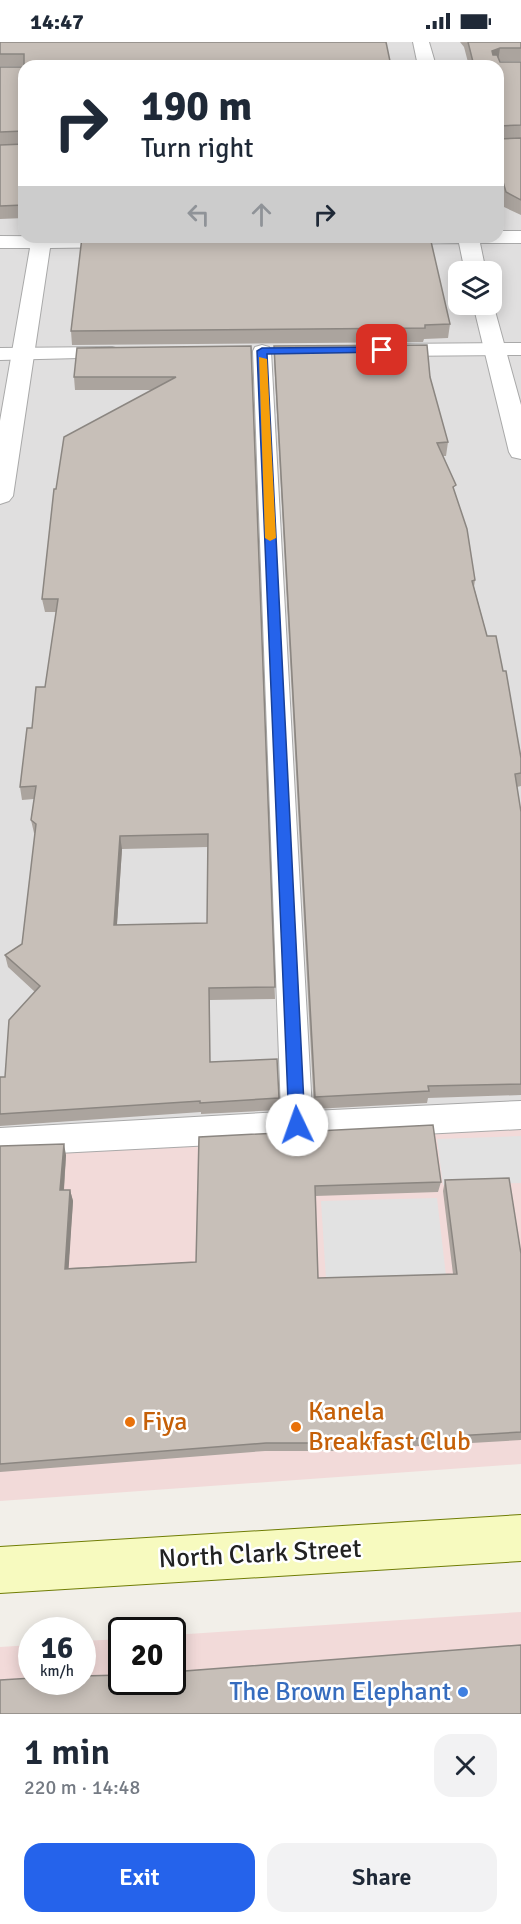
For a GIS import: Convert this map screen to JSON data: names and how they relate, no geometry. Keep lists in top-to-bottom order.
{
  "streets": {
    "main road": ["North Clark Street"]
  },
  "places": ["Fiya", "Kanela Breakfast Club", "The Brown Elephant"],
  "page": {
    "status": "14:47",
    "turn": ["190 m", "Turn right"],
    "speed": "16 km/h",
    "limit": "20",
    "heading": ["1 min", "220 m · 14:48"],
    "buttons": ["Exit", "Share"]
  }
}
